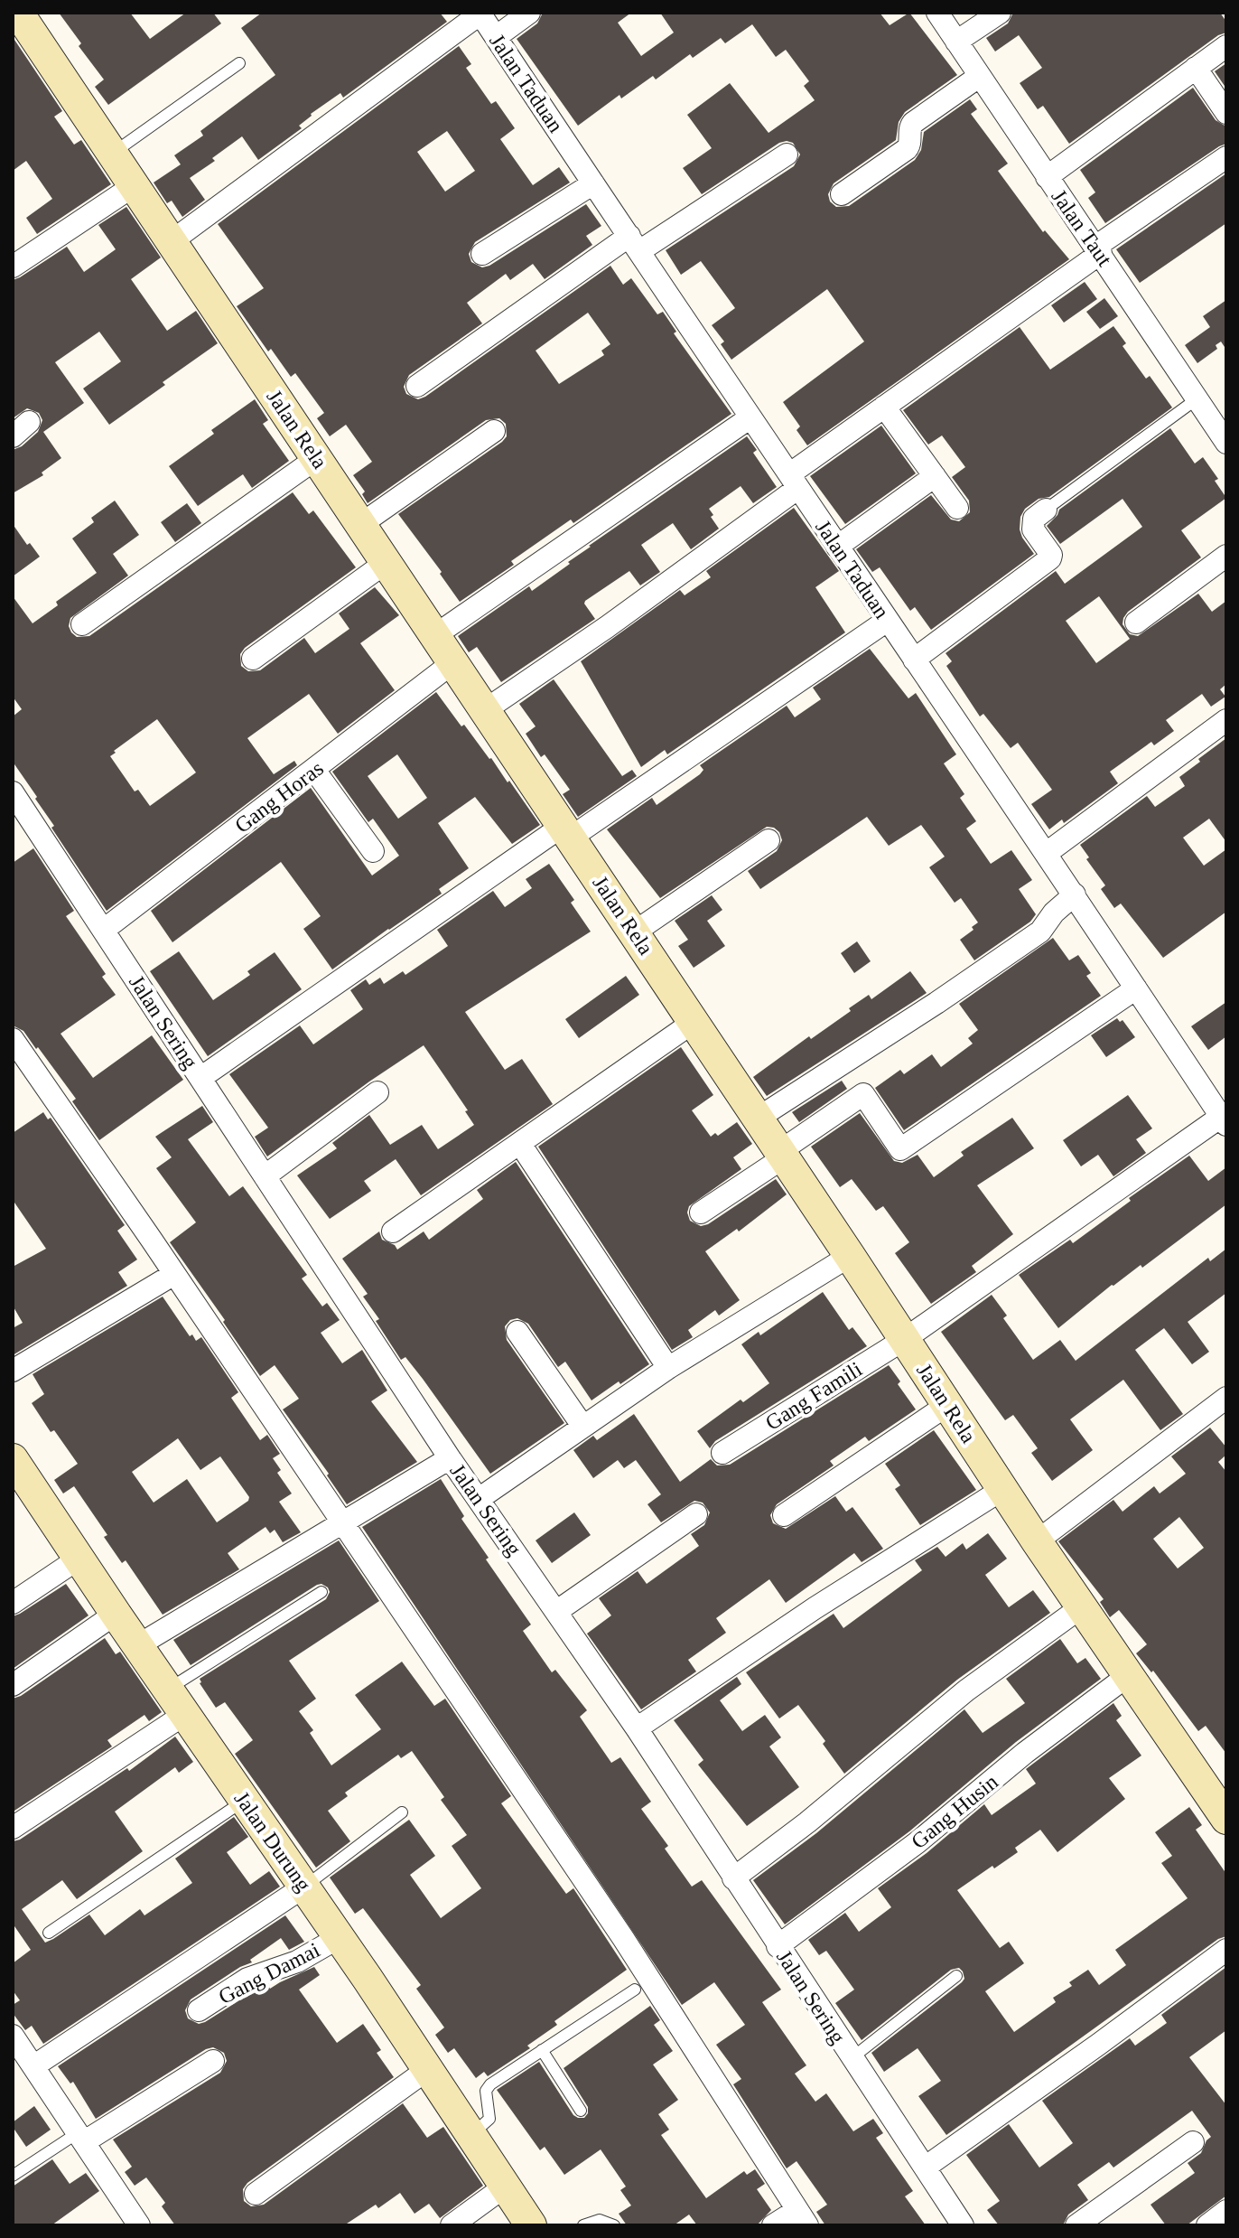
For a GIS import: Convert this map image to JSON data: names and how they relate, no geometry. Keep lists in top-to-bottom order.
{
  "streets": {
    "street": [
      "Jalan Taduan",
      "Jalan Taut",
      "Jalan Rela",
      "Gang Horas",
      "Jalan Sering",
      "Gang Famili",
      "Gang Husin",
      "Jalan Durung",
      "Gang Damai"
    ]
  },
  "crossings": [
    ["Jalan Taduan", "Gang Famili"],
    ["Jalan Rela", "Gang Horas"],
    ["Jalan Rela", "Gang Famili"],
    ["Jalan Rela", "Gang Husin"],
    ["Gang Horas", "Jalan Sering"],
    ["Jalan Sering", "Gang Husin"],
    ["Jalan Durung", "Gang Damai"]
  ]
}
